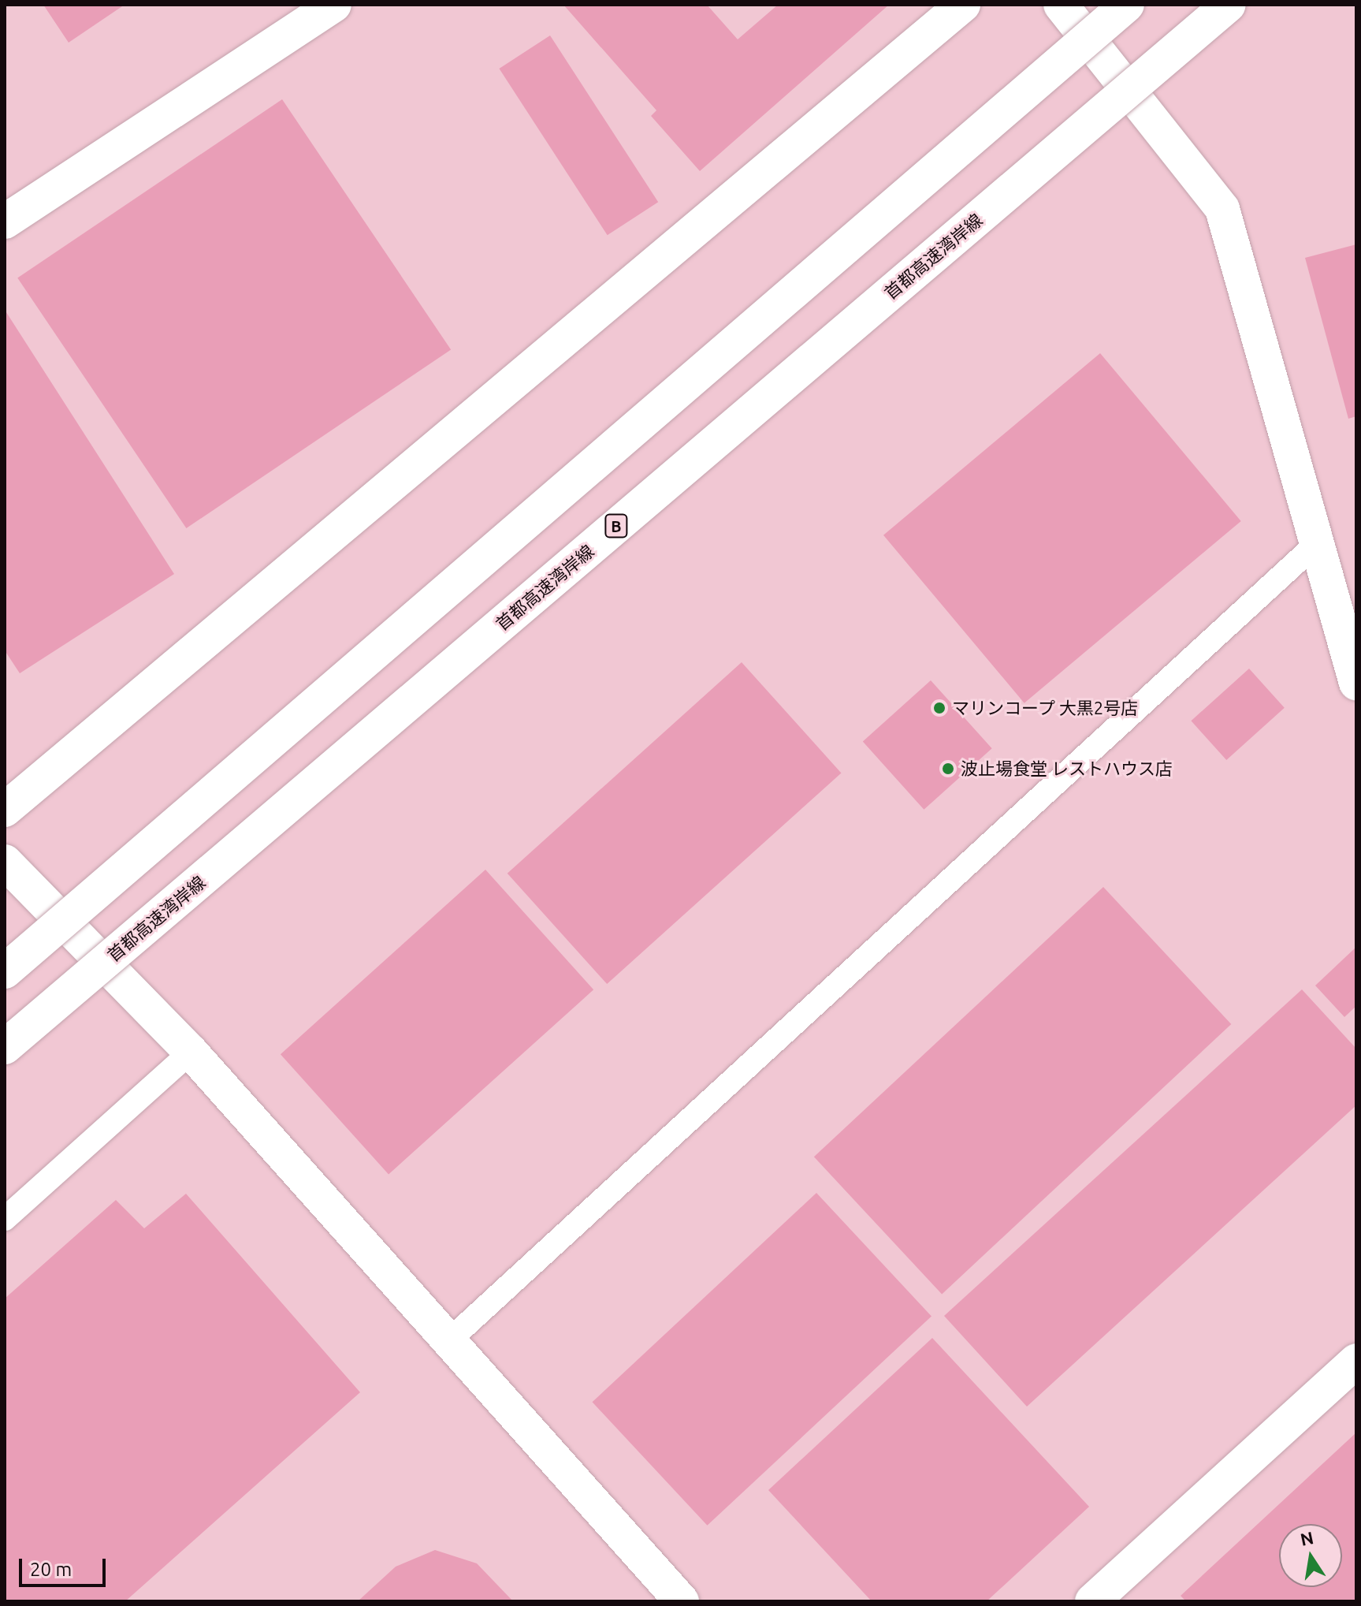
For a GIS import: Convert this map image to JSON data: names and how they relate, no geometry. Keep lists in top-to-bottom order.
{
  "streets": {
    "main road": ["首都高速湾岸線", "B"]
  },
  "places": ["マリンコープ 大黒2号店", "波止場食堂 レストハウス店"],
  "scale_bar": "20 m",
  "north": "top"
}
